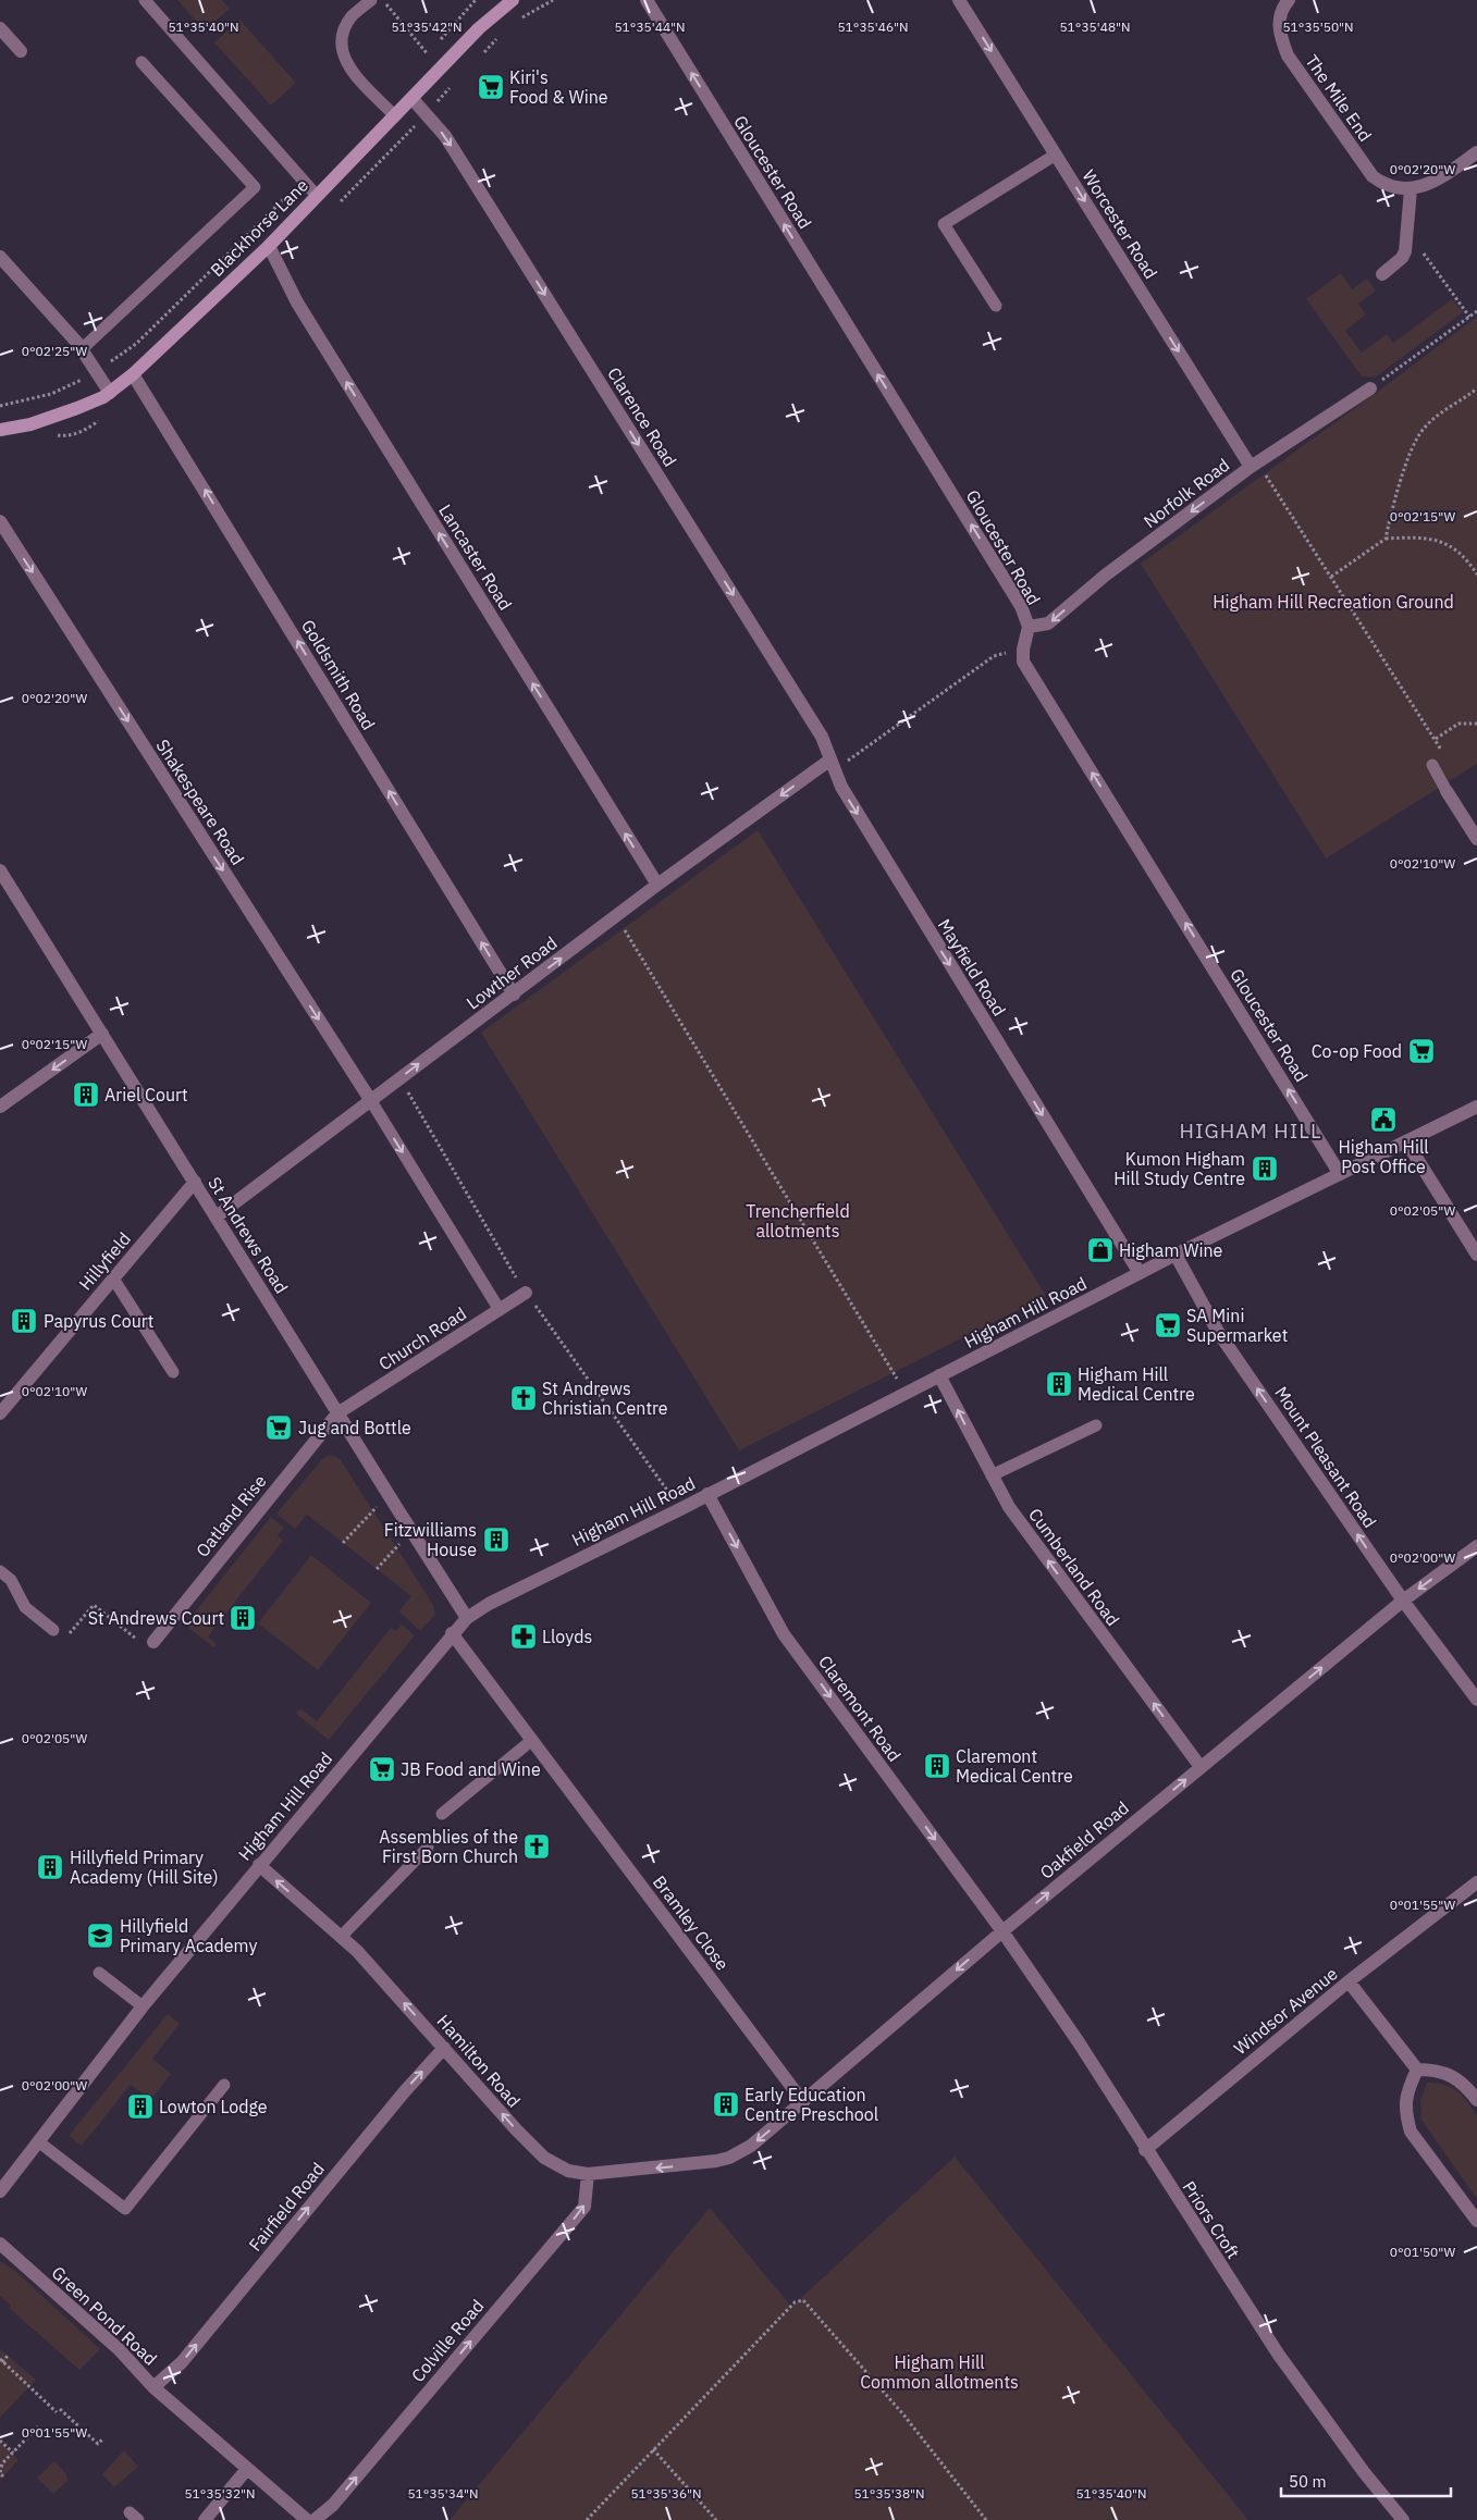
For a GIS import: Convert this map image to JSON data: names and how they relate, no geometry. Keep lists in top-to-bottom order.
{
  "streets": {
    "main road": ["Blackhorse Lane"],
    "street": [
      "The Mile End",
      "Gloucester Road",
      "Worcester Road",
      "Clarence Road",
      "Norfolk Road",
      "Lancaster Road",
      "Goldsmith Road",
      "Shakespeare Road",
      "Mayfield Road",
      "Lowther Road",
      "St Andrews Road",
      "Hillyfield",
      "Higham Hill Road",
      "Church Road",
      "Mount Pleasant Road",
      "Oatland Rise",
      "Cumberland Road",
      "Claremont Road",
      "Oakfield Road",
      "Bramley Close",
      "Windsor Avenue",
      "Hamilton Road",
      "Fairfield Road",
      "Priors Croft",
      "Green Pond Road",
      "Colville Road"
    ]
  },
  "crossings": [
    ["Gloucester Road", "Norfolk Road"],
    ["Gloucester Road", "Higham Hill Road"],
    ["Worcester Road", "Norfolk Road"],
    ["Blackhorse Lane", "Clarence Road"],
    ["Blackhorse Lane", "Lancaster Road"],
    ["Blackhorse Lane", "Goldsmith Road"],
    ["Clarence Road", "Mayfield Road"],
    ["Clarence Road", "Lowther Road"],
    ["Lancaster Road", "Lowther Road"],
    ["Goldsmith Road", "Lowther Road"],
    ["Shakespeare Road", "Lowther Road"],
    ["Mayfield Road", "Lowther Road"],
    ["Mayfield Road", "Higham Hill Road"],
    ["Lowther Road", "St Andrews Road"],
    ["St Andrews Road", "Hillyfield"],
    ["St Andrews Road", "Higham Hill Road"],
    ["St Andrews Road", "Church Road"],
    ["St Andrews Road", "Oatland Rise"],
    ["Higham Hill Road", "Mount Pleasant Road"],
    ["Higham Hill Road", "Cumberland Road"],
    ["Higham Hill Road", "Claremont Road"],
    ["Higham Hill Road", "Bramley Close"],
    ["Higham Hill Road", "Hamilton Road"],
    ["Church Road", "Oatland Rise"],
    ["Mount Pleasant Road", "Oakfield Road"],
    ["Cumberland Road", "Oakfield Road"],
    ["Claremont Road", "Oakfield Road"],
    ["Claremont Road", "Priors Croft"],
    ["Oakfield Road", "Bramley Close"],
    ["Oakfield Road", "Hamilton Road"],
    ["Oakfield Road", "Priors Croft"],
    ["Windsor Avenue", "Priors Croft"],
    ["Hamilton Road", "Fairfield Road"],
    ["Hamilton Road", "Colville Road"],
    ["Fairfield Road", "Green Pond Road"]
  ],
  "one_way": [
    "Gloucester Road",
    "Worcester Road",
    "Clarence Road",
    "Norfolk Road",
    "Lancaster Road",
    "Goldsmith Road",
    "Shakespeare Road",
    "Mayfield Road",
    "Mount Pleasant Road",
    "Cumberland Road",
    "Claremont Road",
    "Hamilton Road",
    "Fairfield Road",
    "Colville Road"
  ],
  "districts": ["HIGHAM HILL"],
  "parks": ["Higham Hill Recreation Ground", "Trencherfield allotments", "Higham Hill Common allotments"],
  "places": {
    "supermarket": [
      "Kiri's Food & Wine",
      "Co-op Food",
      "SA Mini Supermarket",
      "Jug and Bottle",
      "JB Food and Wine"
    ],
    "building": [
      "Ariel Court",
      "Kumon Higham Hill Study Centre",
      "Papyrus Court",
      "Higham Hill Medical Centre",
      "Fitzwilliams House",
      "St Andrews Court",
      "Claremont Medical Centre",
      "Hillyfield Primary Academy (Hill Site)",
      "Early Education Centre Preschool",
      "Lowton Lodge"
    ],
    "public building": ["Higham Hill Post Office"],
    "shop": ["Higham Wine"],
    "church": ["St Andrews Christian Centre", "Assemblies of the First Born Church"],
    "pharmacy": ["Lloyds"],
    "school or university": ["Hillyfield Primary Academy"]
  },
  "scale_bar": "50 m",
  "coordinates": [
    "51°35'42\"N",
    "51°35'46\"N",
    "51°35'50\"N",
    "51°35'40\"N",
    "51°35'44\"N",
    "51°35'48\"N",
    "0°02'20\"W",
    "0°02'25\"W",
    "0°02'15\"W",
    "0°02'10\"W",
    "0°02'05\"W",
    "0°02'00\"W",
    "0°01'55\"W",
    "0°01'50\"W",
    "51°35'32\"N",
    "51°35'34\"N",
    "51°35'36\"N",
    "51°35'38\"N"
  ]
}
